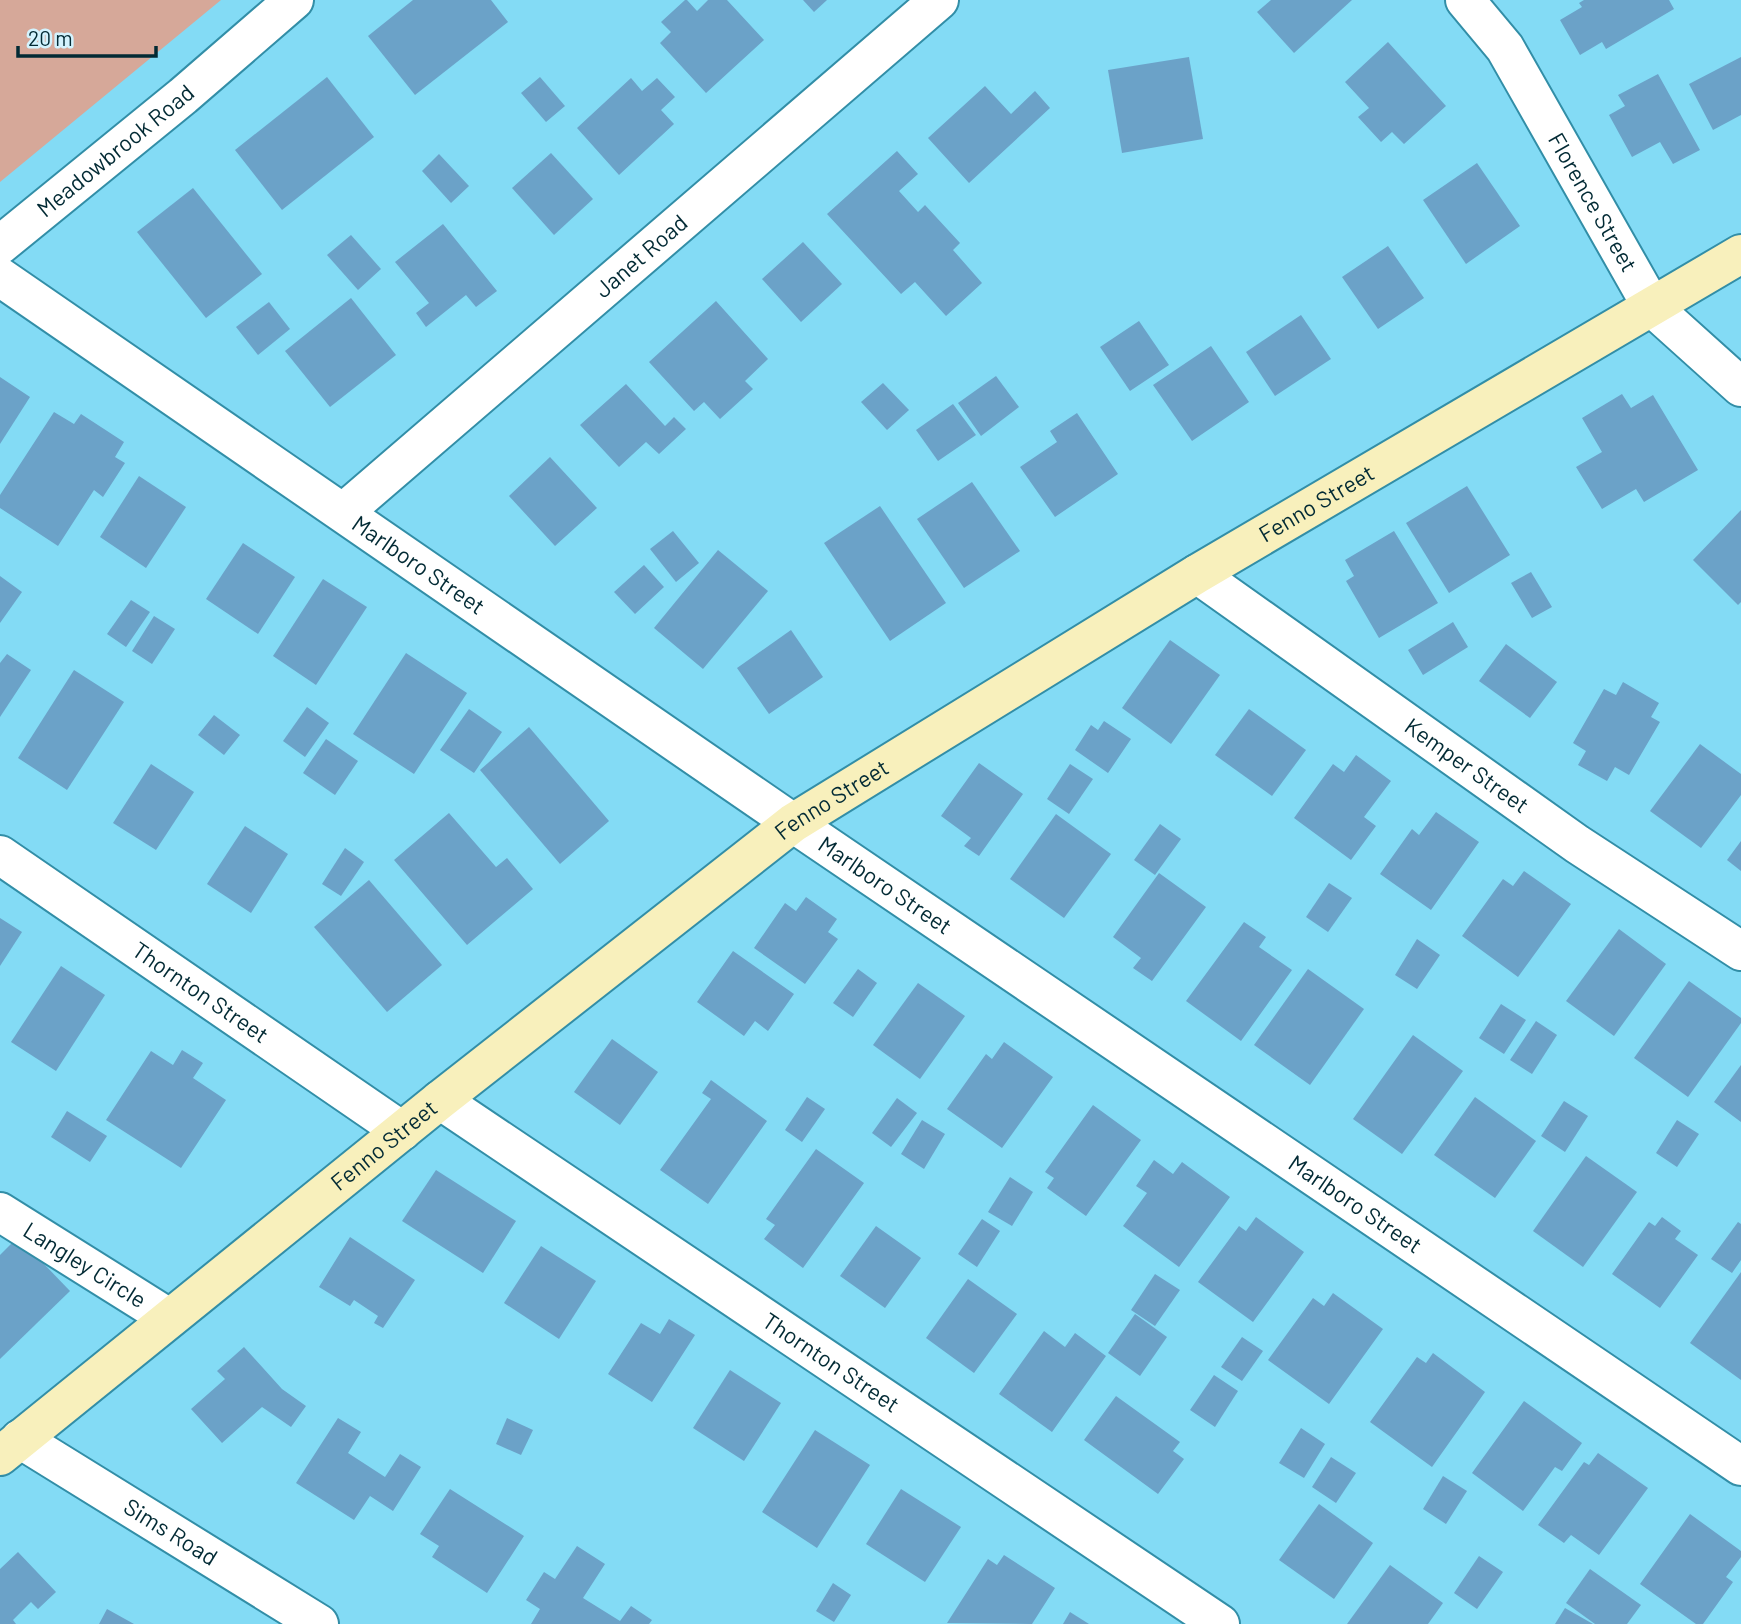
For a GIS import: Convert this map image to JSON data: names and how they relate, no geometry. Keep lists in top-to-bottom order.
{
  "streets": {
    "street": [
      "Meadowbrook Road",
      "Florence Street",
      "Janet Road",
      "Fenno Street",
      "Marlboro Street",
      "Kemper Street",
      "Thornton Street",
      "Langley Circle",
      "Sims Road"
    ]
  },
  "crossings": [
    ["Florence Street", "Fenno Street"],
    ["Janet Road", "Marlboro Street"],
    ["Fenno Street", "Marlboro Street"],
    ["Fenno Street", "Kemper Street"],
    ["Fenno Street", "Thornton Street"],
    ["Fenno Street", "Langley Circle"],
    ["Fenno Street", "Sims Road"]
  ],
  "scale_bar": "20 m"
}
